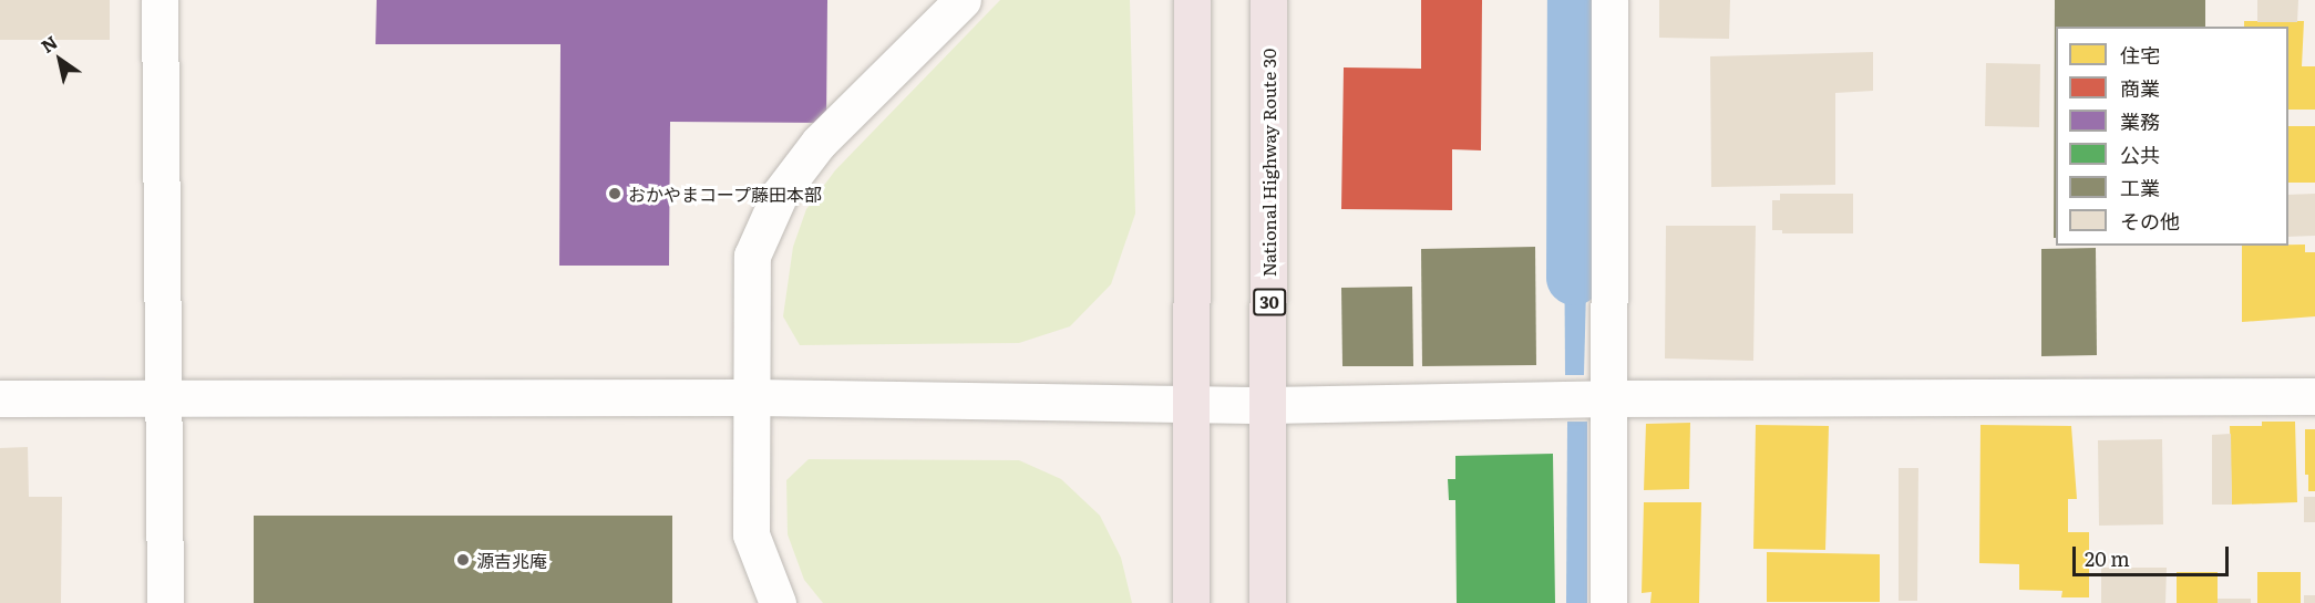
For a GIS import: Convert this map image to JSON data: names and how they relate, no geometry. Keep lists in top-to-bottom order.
{
  "streets": {
    "highway": ["National Highway Route 30", "30"]
  },
  "places": ["おかやまコープ藤田本部", "源吉兆庵"],
  "legend": [
    "住宅",
    "商業",
    "業務",
    "公共",
    "工業",
    "その他"
  ],
  "scale_bar": "20 m",
  "north": "top left"
}
